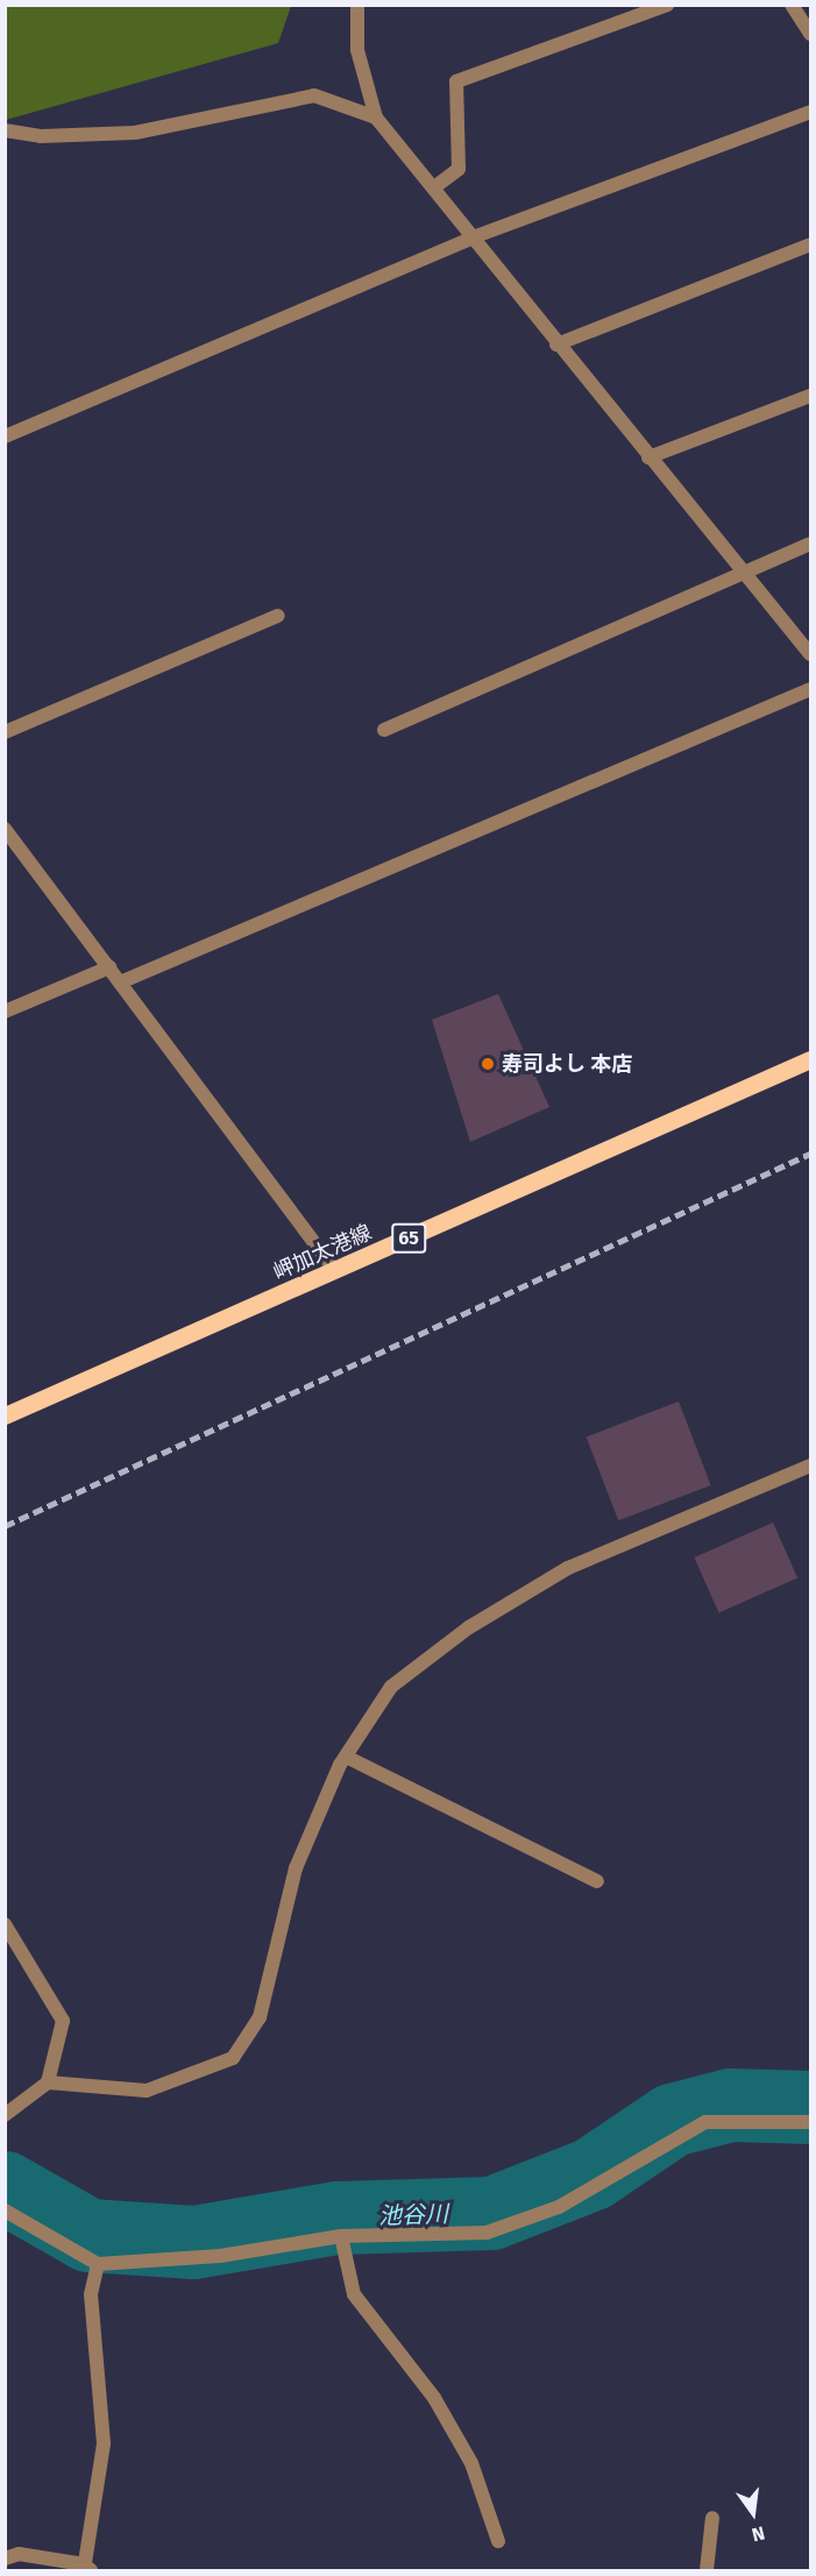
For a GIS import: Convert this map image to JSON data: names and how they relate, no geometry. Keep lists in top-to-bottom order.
{
  "streets": {
    "main road": ["65", "岬加太港線"]
  },
  "water": ["池谷川"],
  "places": ["寿司よし 本店"],
  "north": "bottom"
}
